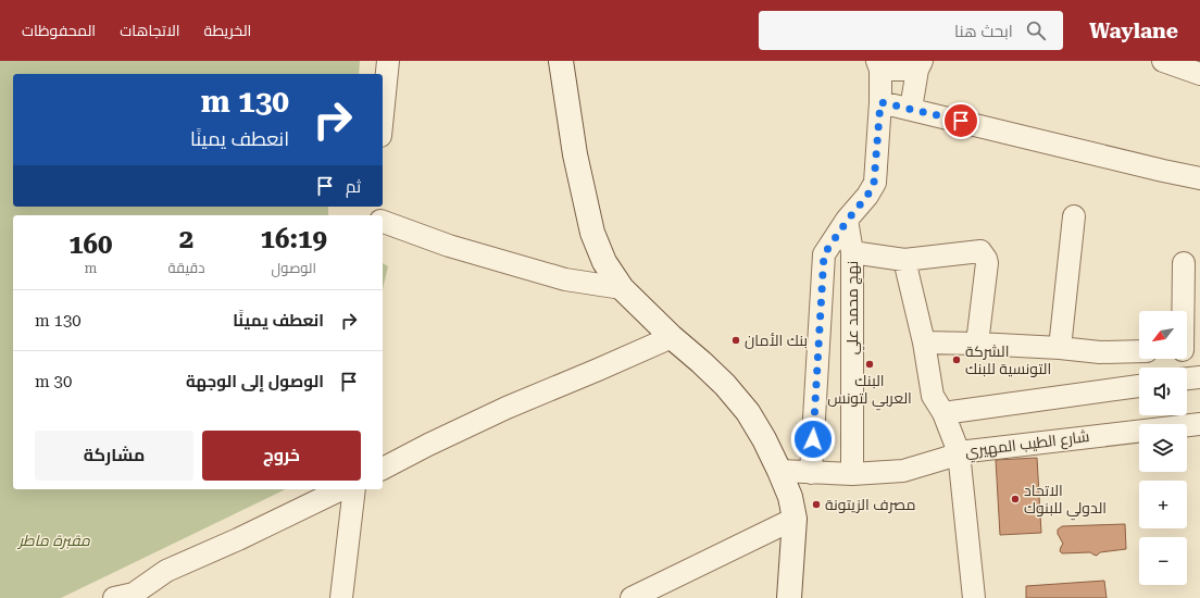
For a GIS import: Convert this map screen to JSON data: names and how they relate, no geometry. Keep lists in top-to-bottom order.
{
  "streets": {
    "street": ["نهج محمد علي", "شارع الطيب المهيري"]
  },
  "crossings": [
    ["نهج محمد علي", "شارع الطيب المهيري"]
  ],
  "parks": ["مقبرة ماطر"],
  "places": [
    "بنك الأمان",
    "الشركة التونسية للبنك",
    "البنك العربي لتونس",
    "الاتحاد الدولي للبنوك",
    "مصرف الزيتونة"
  ],
  "north": "bottom left",
  "page": {
    "header": "Waylane",
    "search": "ابحث هنا",
    "nav": ["الخريطة", "الاتجاهات", "المحفوظات"],
    "turn": ["130 m", "انعطف يمينًا"],
    "then": "ثم",
    "eta": [
      "16:19",
      "الوصول",
      "2",
      "دقيقة",
      "160",
      "m"
    ],
    "list": [
      {
        "name": "انعطف يمينًا",
        "value": "130 m"
      },
      {
        "name": "الوصول إلى الوجهة",
        "value": "30 m"
      }
    ],
    "map_buttons": ["+", "−"],
    "buttons": ["خروج", "مشاركة"]
  }
}
